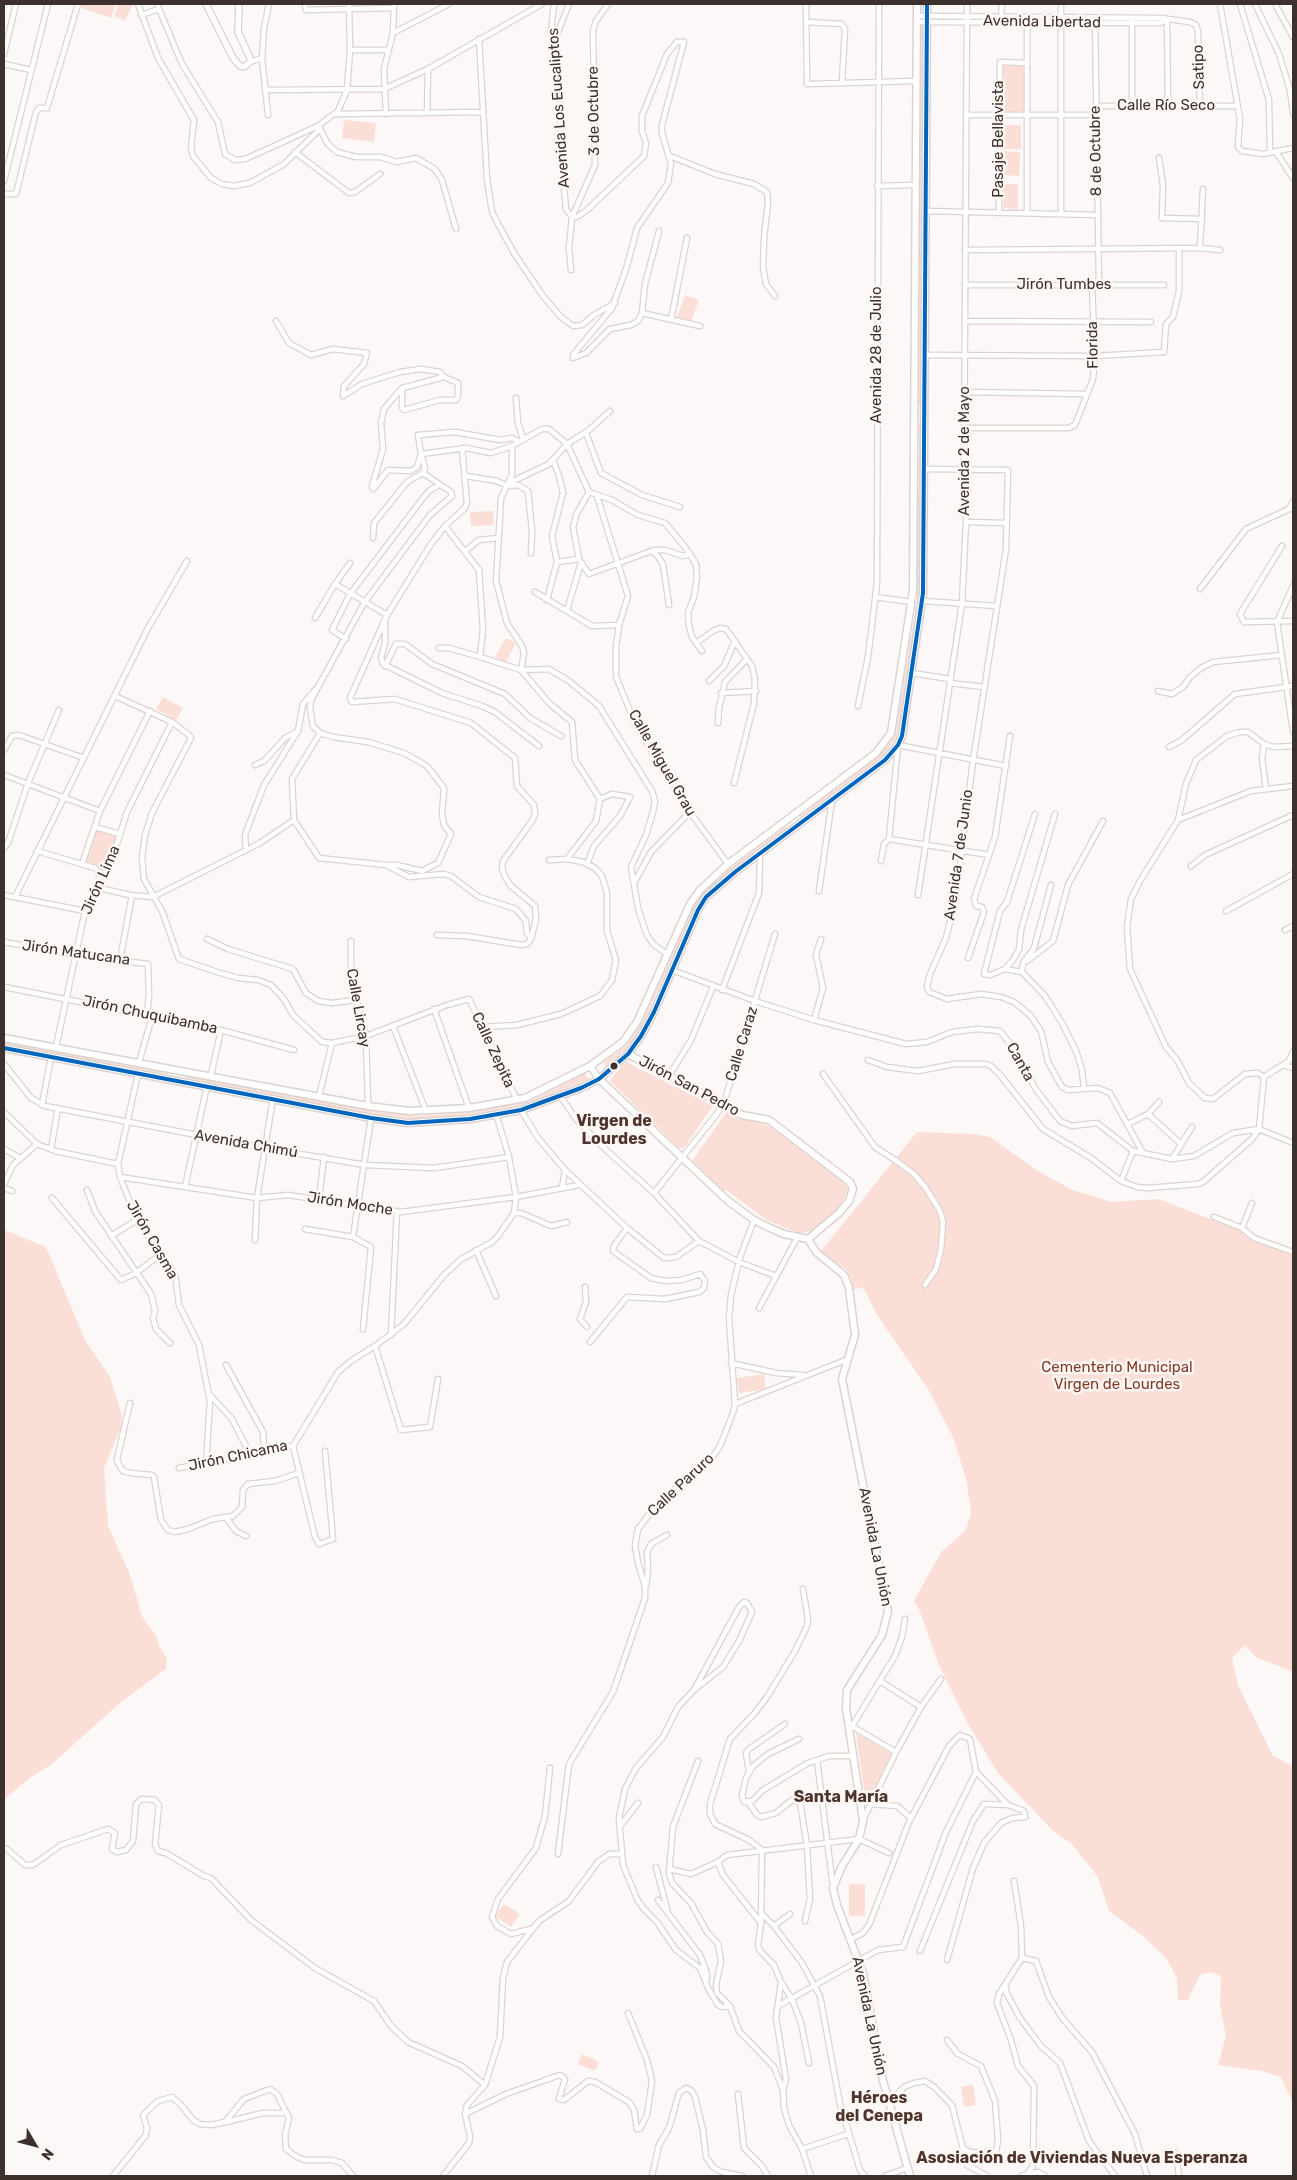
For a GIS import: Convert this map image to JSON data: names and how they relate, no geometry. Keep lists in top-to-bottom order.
{
  "streets": {
    "main road": ["Jirón San Pedro", "Avenida La Unión"],
    "street": [
      "Avenida Libertad",
      "Satipo",
      "Calle Río Seco",
      "Avenida Los Eucaliptos",
      "3 de Octubre",
      "Pasaje Bellavista",
      "8 de Octubre",
      "Jirón Tumbes",
      "Florida",
      "Avenida 28 de Julio",
      "Avenida 2 de Mayo",
      "Calle Miguel Grau",
      "Avenida 7 de Junio",
      "Jirón Lima",
      "Jirón Matucana",
      "Calle Lircay",
      "Jirón Chuquibamba",
      "Calle Caraz",
      "Calle Zepita",
      "Canta",
      "Avenida Chimú",
      "Jirón Moche",
      "Jirón Casma",
      "Jirón Chicama",
      "Calle Paruro"
    ]
  },
  "crossings": [
    ["Avenida Libertad", "Satipo"],
    ["Avenida Libertad", "8 de Octubre"],
    ["Avenida Libertad", "Avenida 2 de Mayo"],
    ["Satipo", "Calle Río Seco"],
    ["Calle Río Seco", "8 de Octubre"],
    ["Avenida Los Eucaliptos", "3 de Octubre"],
    ["8 de Octubre", "Jirón Tumbes"],
    ["Jirón Tumbes", "Florida"],
    ["Jirón Tumbes", "Avenida 2 de Mayo"],
    ["Florida", "Avenida 2 de Mayo"],
    ["Avenida 2 de Mayo", "Avenida 7 de Junio"],
    ["Avenida 7 de Junio", "Canta"],
    ["Jirón Lima", "Jirón Matucana"],
    ["Jirón Lima", "Jirón Chuquibamba"],
    ["Jirón Matucana", "Jirón Chuquibamba"],
    ["Calle Caraz", "Canta"],
    ["Calle Caraz", "Jirón San Pedro"],
    ["Jirón San Pedro", "Avenida La Unión"],
    ["Avenida Chimú", "Jirón Casma"],
    ["Jirón Moche", "Jirón Casma"],
    ["Jirón Casma", "Jirón Chicama"]
  ],
  "districts": [
    "Virgen de Lourdes",
    "Santa María",
    "Héroes del Cenepa",
    "Asosiación de Viviendas Nueva Esperanza"
  ],
  "parks": ["Cementerio Municipal Virgen de Lourdes"],
  "north": "bottom right"
}
